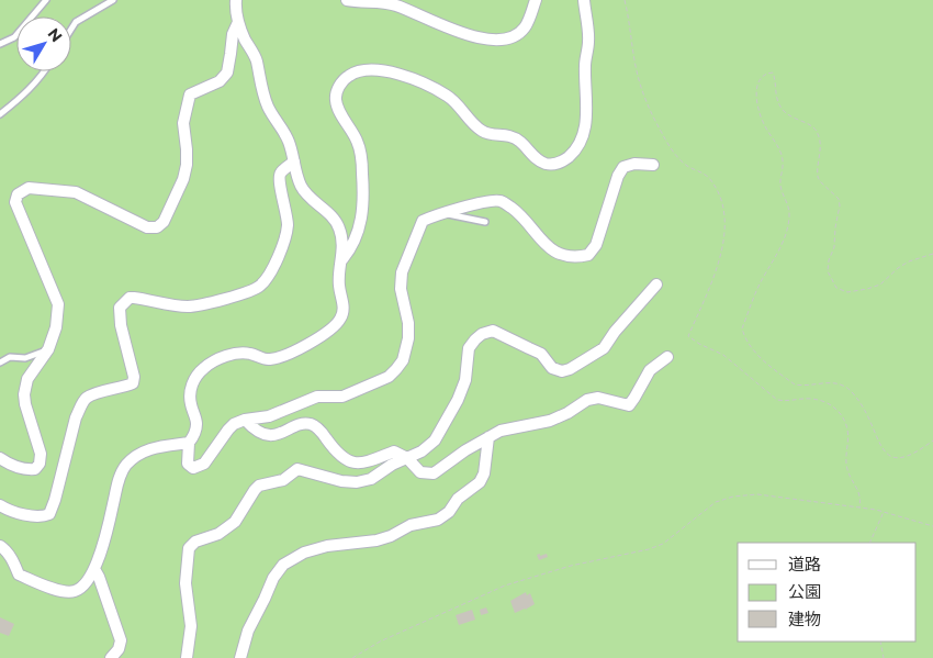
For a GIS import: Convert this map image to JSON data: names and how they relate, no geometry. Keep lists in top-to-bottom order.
{
  "legend": ["道路", "公園", "建物"],
  "north": "top right"
}
